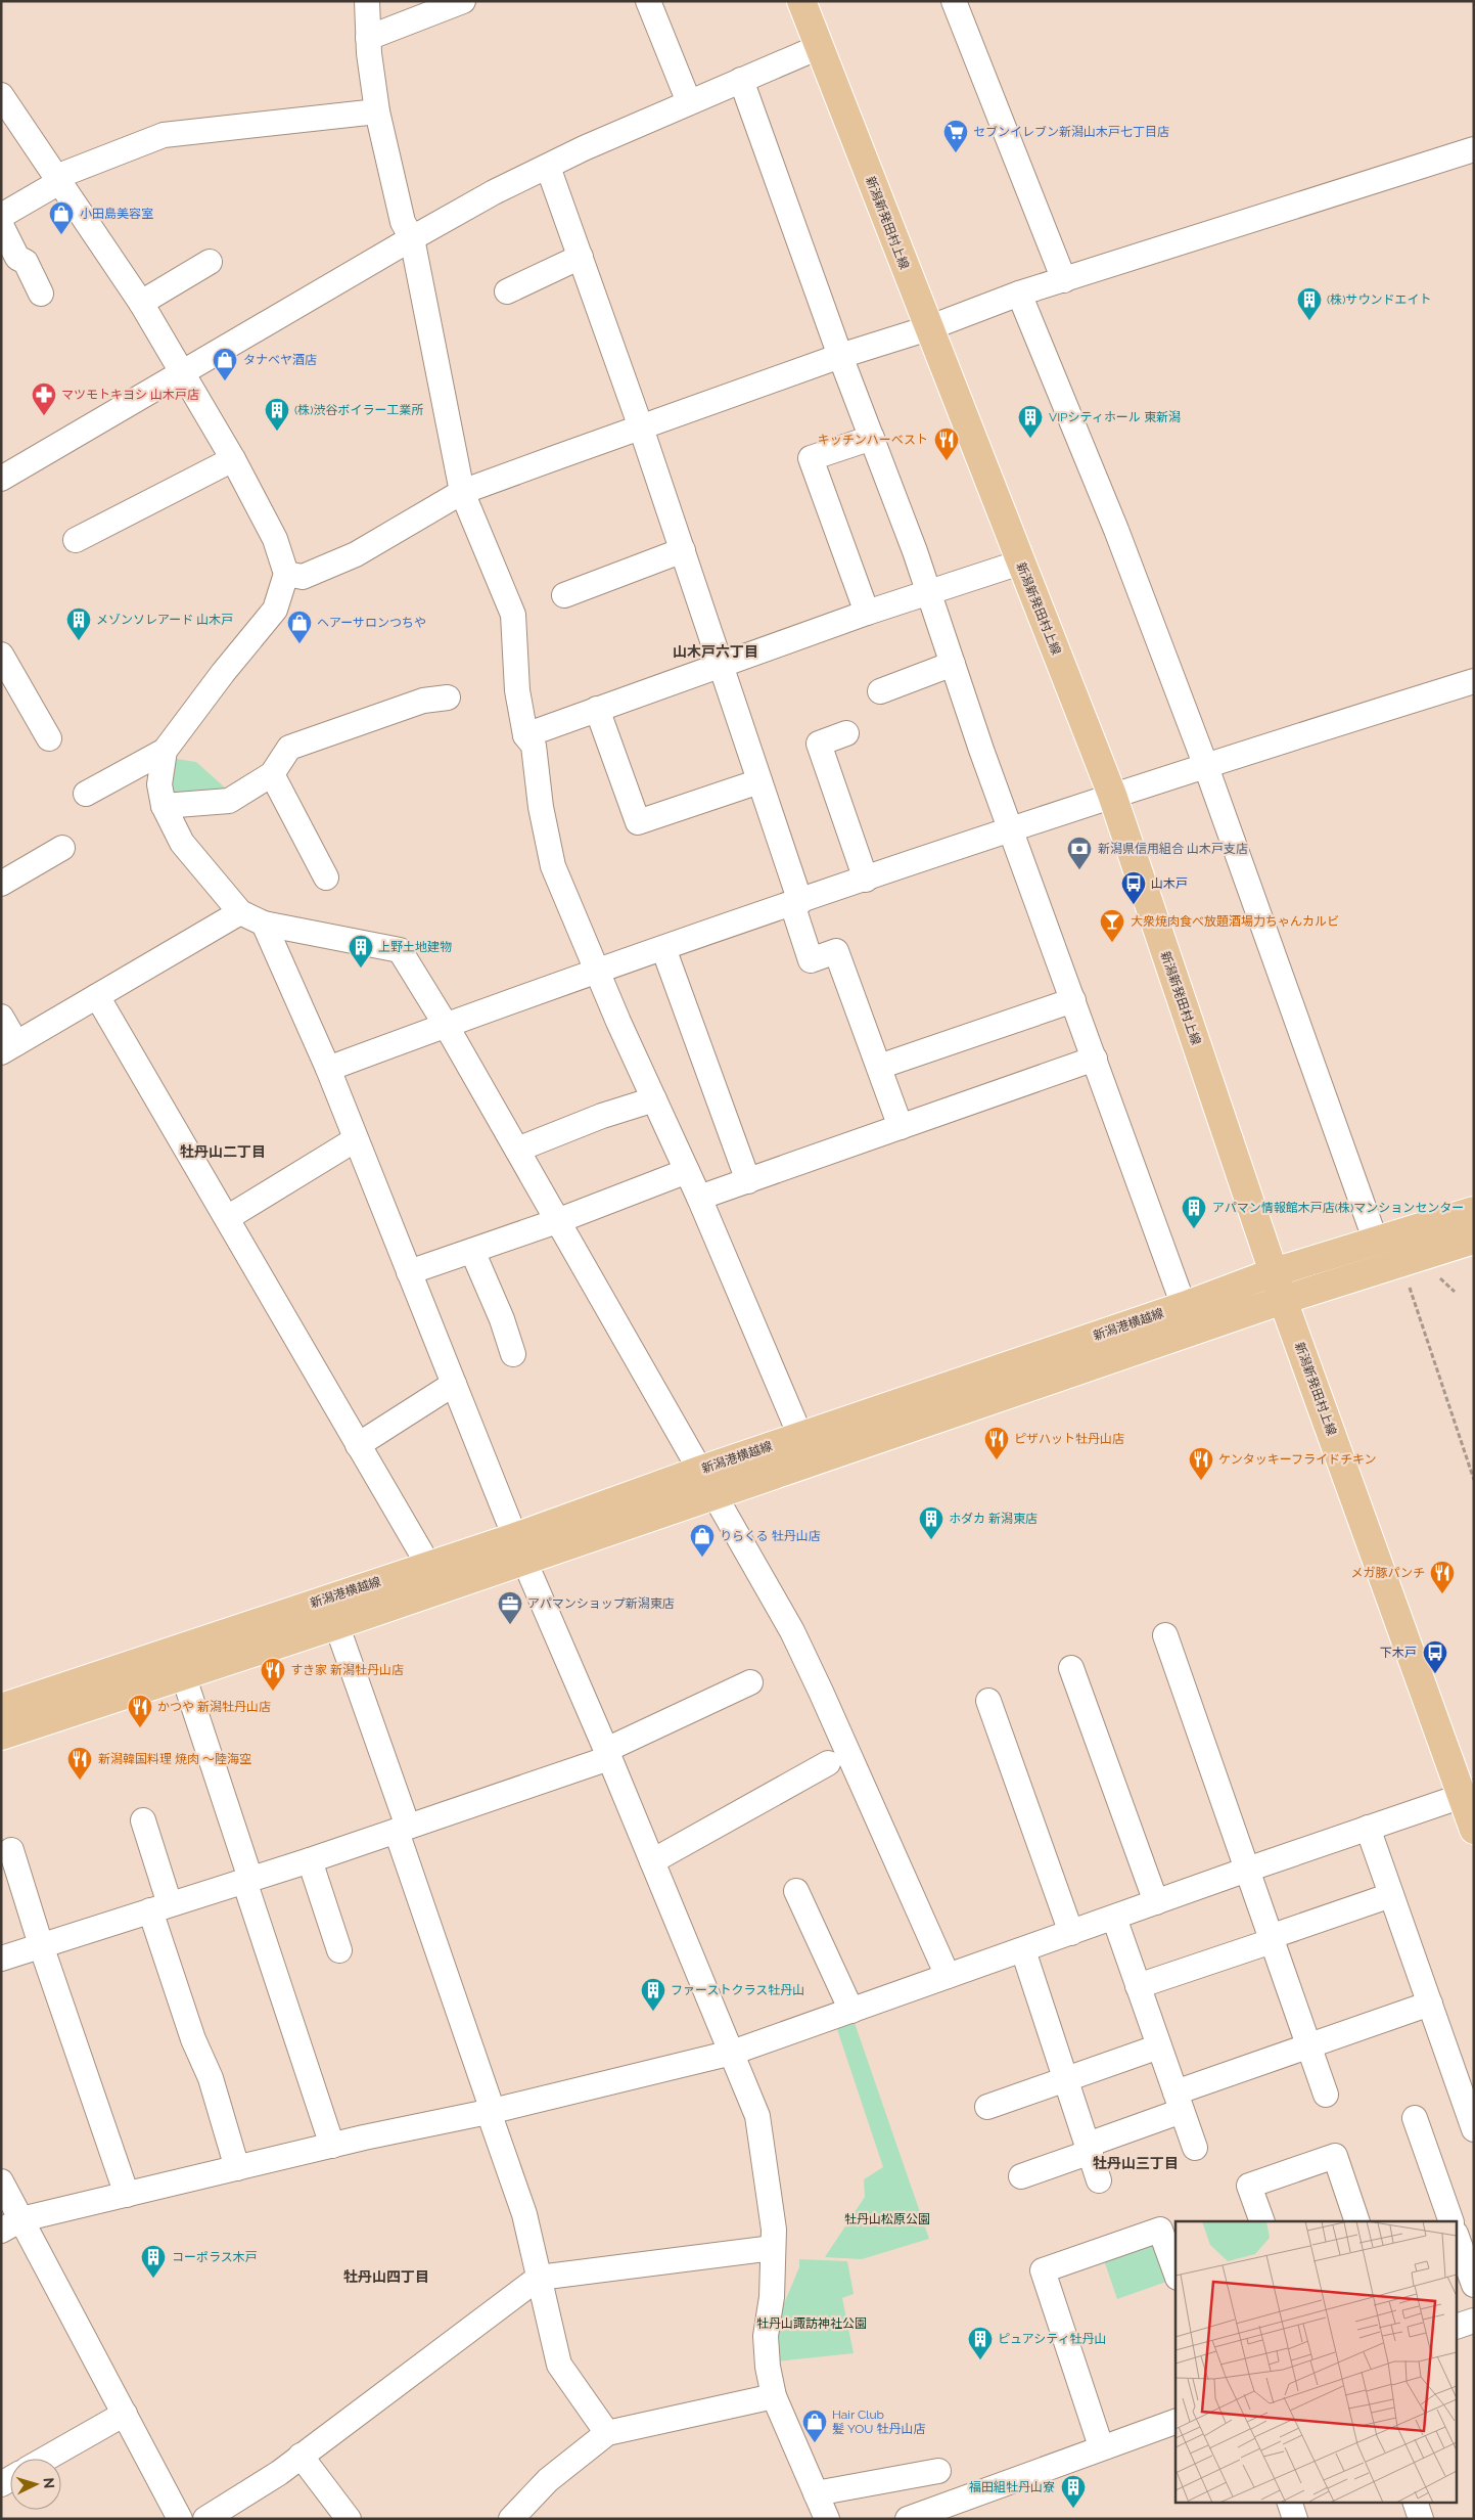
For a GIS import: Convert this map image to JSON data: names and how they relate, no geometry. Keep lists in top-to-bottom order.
{
  "streets": {
    "main road": ["新潟新発田村上線", "新潟港横越線"]
  },
  "crossings": [
    ["新潟新発田村上線", "新潟港横越線"]
  ],
  "districts": [
    "山木戸六丁目",
    "牡丹山二丁目",
    "牡丹山三丁目",
    "牡丹山四丁目"
  ],
  "parks": ["牡丹山松原公園", "牡丹山諏訪神社公園"],
  "places": {
    "supermarket": ["セブンイレブン新潟山木戸七丁目店"],
    "shop": [
      "小田島美容室",
      "タナベヤ酒店",
      "ヘアーサロンつちや",
      "りらくる 牡丹山店",
      "Hair Club 髪 YOU 牡丹山店"
    ],
    "building": [
      "(株)サウンドエイト",
      "(株)渋谷ボイラー工業所",
      "VIPシティホール 東新潟",
      "メゾンソレアード 山木戸",
      "上野土地建物",
      "アパマン情報館木戸店(株)マンションセンター",
      "ホダカ 新潟東店",
      "ファーストクラス牡丹山",
      "コーポラス木戸",
      "ピュアシティ牡丹山",
      "福田組牡丹山寮"
    ],
    "pharmacy": ["マツモトキヨシ 山木戸店"],
    "restaurant": [
      "キッチンハーベスト",
      "ピザハット牡丹山店",
      "ケンタッキーフライドチキン",
      "メガ豚パンチ",
      "すき家 新潟牡丹山店",
      "かつや 新潟牡丹山店",
      "新潟韓国料理 焼肉 ～陸海空"
    ],
    "bank": ["新潟県信用組合 山木戸支店"],
    "bus stop": ["山木戸", "下木戸"],
    "bar": ["大衆焼肉食べ放題酒場力ちゃんカルビ"],
    "office": ["アパマンショップ新潟東店"]
  },
  "north": "right"
}
